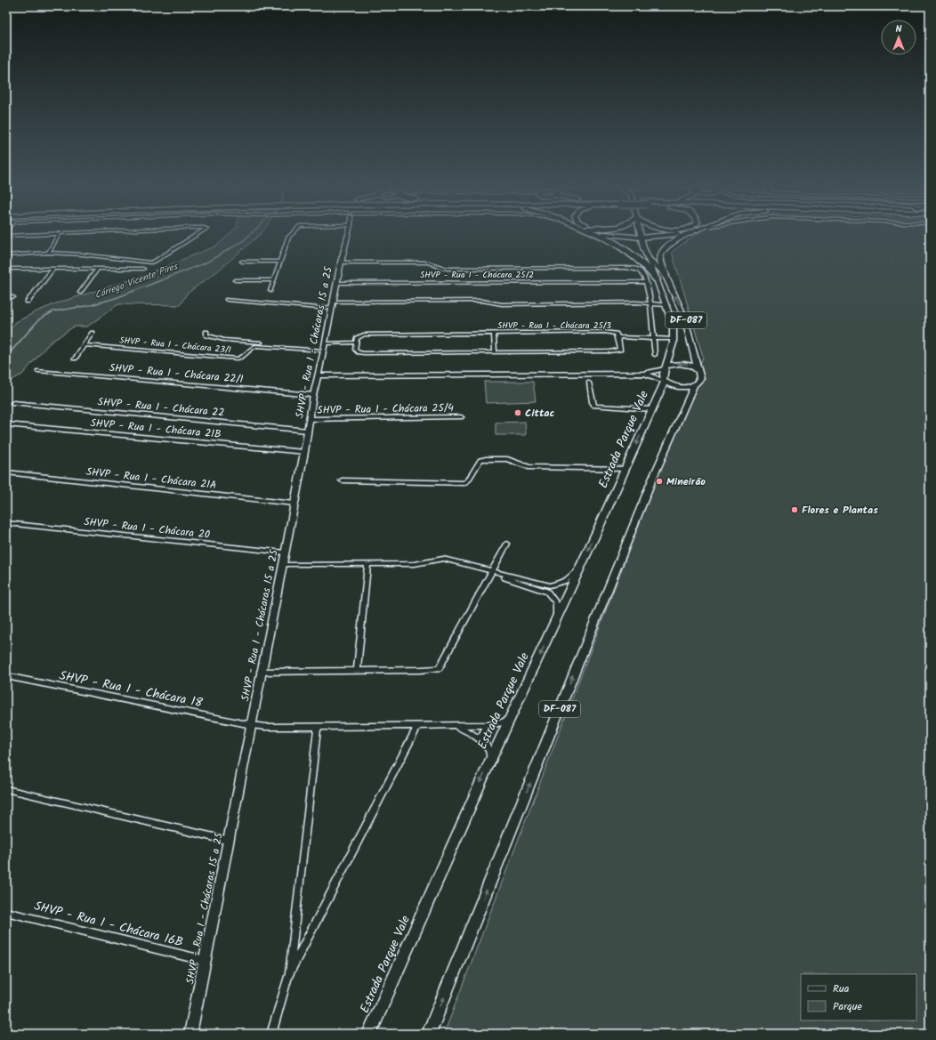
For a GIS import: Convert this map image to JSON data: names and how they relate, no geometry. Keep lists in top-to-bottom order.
{
  "streets": {
    "main road": ["DF-087", "Estrada Parque Vale"],
    "street": [
      "SHVP - Rua 1 - Chácara 25/2",
      "SHVP - Rua 1 - Chácara 25/3",
      "SHVP - Rua 1 - Chácaras 15 a 25",
      "SHVP - Rua 1 - Chácara 23/1",
      "SHVP - Rua 1 - Chácara 22/1",
      "SHVP - Rua 1 - Chácara 22",
      "SHVP - Rua 1 - Chácara 25/4",
      "SHVP - Rua 1 - Chácara 21B",
      "SHVP - Rua 1 - Chácara 21A",
      "SHVP - Rua 1 - Chácara 20",
      "SHVP - Rua 1 - Chácara 18",
      "SHVP - Rua 1 - Chácara 16B"
    ]
  },
  "crossings": [
    ["SHVP - Rua 1 - Chácara 25/2", "SHVP - Rua 1 - Chácaras 15 a 25"],
    ["DF-087", "Estrada Parque Vale"],
    ["SHVP - Rua 1 - Chácaras 15 a 25", "SHVP - Rua 1 - Chácara 23/1"],
    ["SHVP - Rua 1 - Chácaras 15 a 25", "SHVP - Rua 1 - Chácara 22/1"],
    ["SHVP - Rua 1 - Chácaras 15 a 25", "SHVP - Rua 1 - Chácara 22"],
    ["SHVP - Rua 1 - Chácaras 15 a 25", "SHVP - Rua 1 - Chácara 25/4"],
    ["SHVP - Rua 1 - Chácaras 15 a 25", "SHVP - Rua 1 - Chácara 21B"],
    ["SHVP - Rua 1 - Chácaras 15 a 25", "SHVP - Rua 1 - Chácara 21A"],
    ["SHVP - Rua 1 - Chácaras 15 a 25", "SHVP - Rua 1 - Chácara 20"],
    ["SHVP - Rua 1 - Chácaras 15 a 25", "SHVP - Rua 1 - Chácara 18"],
    ["SHVP - Rua 1 - Chácaras 15 a 25", "SHVP - Rua 1 - Chácara 16B"],
    ["Estrada Parque Vale", "SHVP - Rua 1 - Chácara 18"]
  ],
  "water": ["Córrego Vicente Pires"],
  "places": ["Cittac", "Mineirão", "Flores e Plantas"],
  "legend": ["Rua", "Parque"],
  "north": "top"
}
